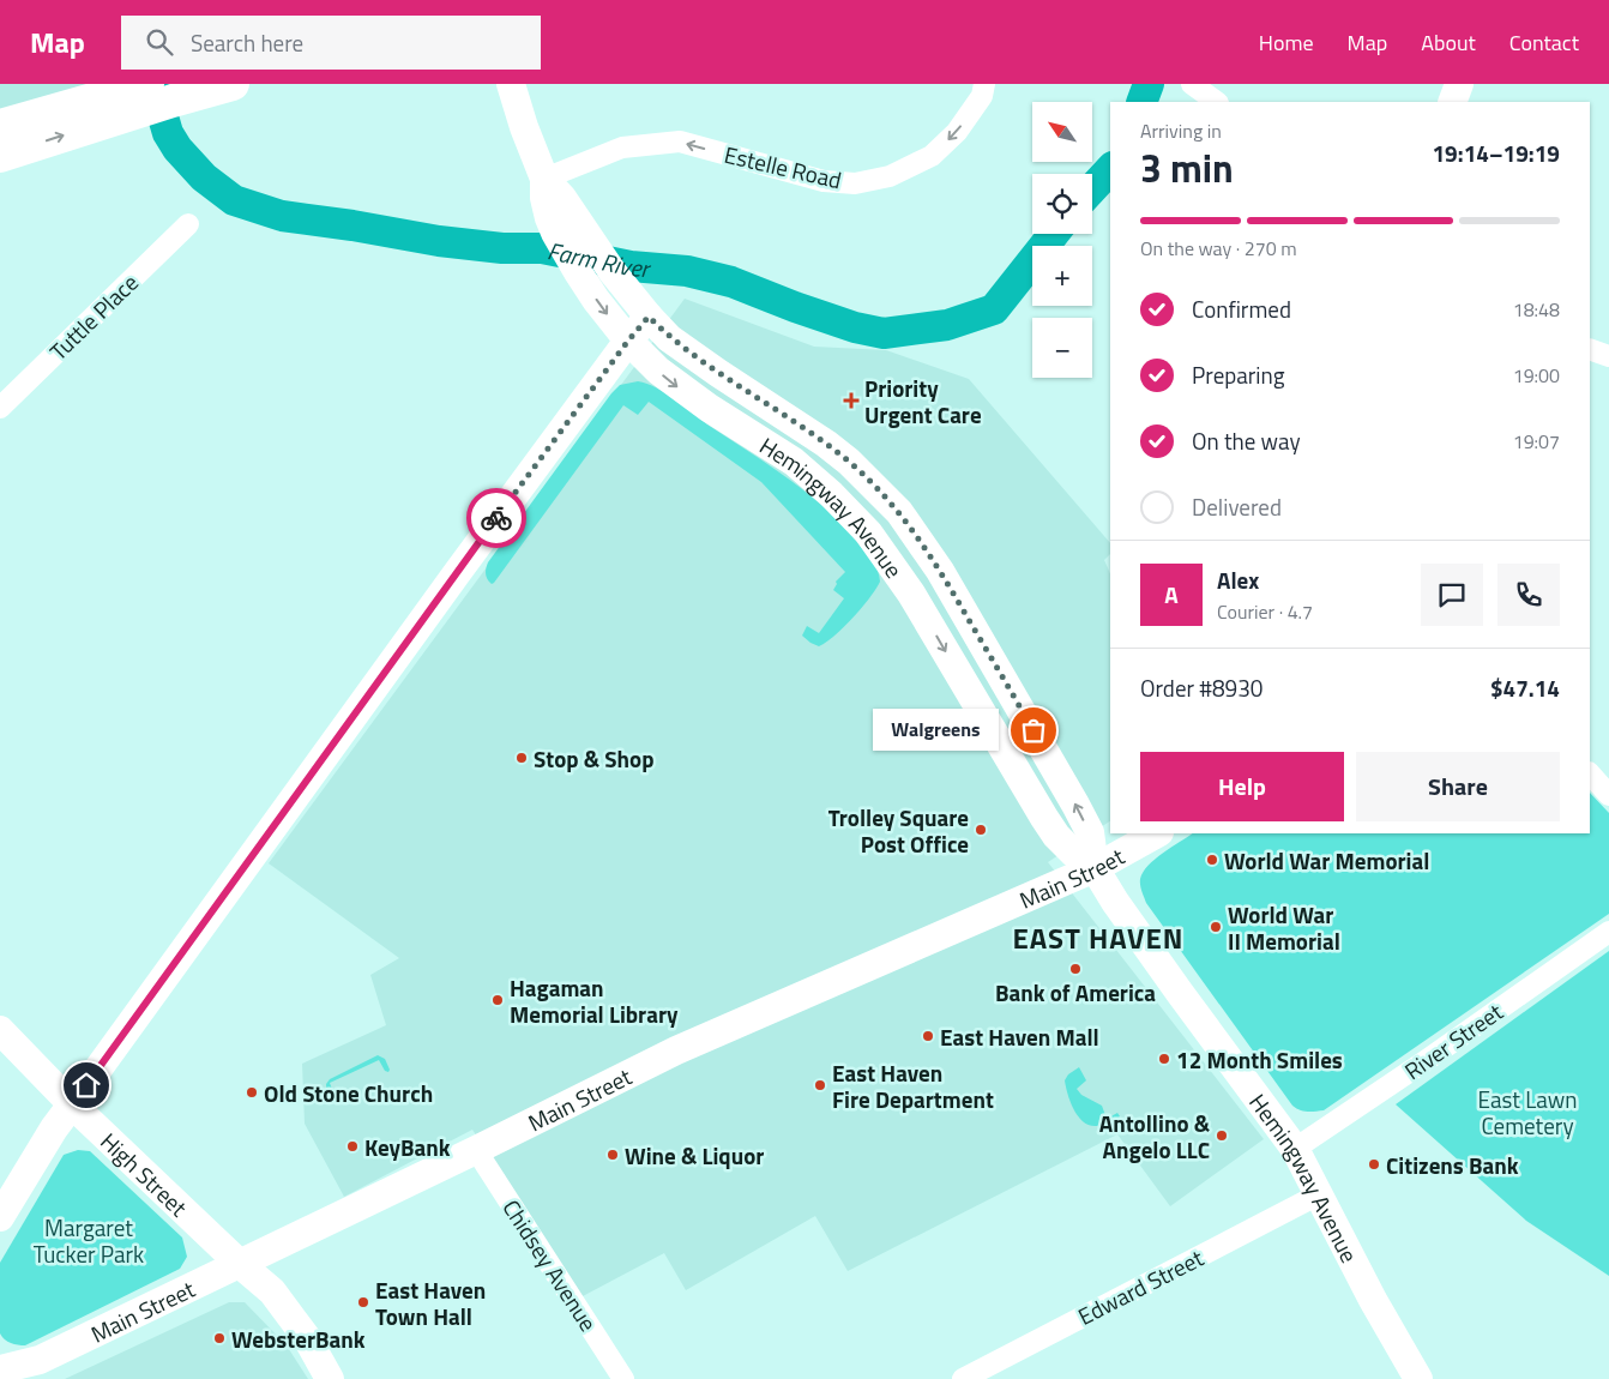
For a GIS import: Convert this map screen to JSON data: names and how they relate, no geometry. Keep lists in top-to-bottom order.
{
  "streets": {
    "main road": ["Hemingway Avenue", "Main Street", "High Street"],
    "street": [
      "Estelle Road",
      "Tuttle Place",
      "River Street",
      "Chidsey Avenue",
      "Edward Street"
    ]
  },
  "crossings": [
    ["Estelle Road", "Hemingway Avenue"],
    ["Hemingway Avenue", "Main Street"],
    ["Hemingway Avenue", "River Street"],
    ["Hemingway Avenue", "Edward Street"],
    ["Main Street", "High Street"],
    ["Main Street", "Chidsey Avenue"]
  ],
  "one_way": ["Estelle Road"],
  "districts": ["EAST HAVEN"],
  "water": ["Farm River"],
  "parks": ["East Lawn Cemetery", "Margaret Tucker Park"],
  "places": {
    "health": ["Priority Urgent Care"],
    "other": [
      "Walgreens",
      "Stop & Shop",
      "Trolley Square Post Office",
      "World War Memorial",
      "World War II Memorial",
      "Bank of America",
      "Hagaman Memorial Library",
      "East Haven Mall",
      "12 Month Smiles",
      "East Haven Fire Department",
      "Old Stone Church",
      "Antollino & Angelo LLC",
      "KeyBank",
      "Wine & Liquor",
      "Citizens Bank",
      "East Haven Town Hall",
      "WebsterBank"
    ]
  },
  "north": "top left",
  "page": {
    "header": "Map",
    "search": "Search here",
    "nav": [
      "Home",
      "Map",
      "About",
      "Contact"
    ],
    "map_buttons": ["+", "−"],
    "heading": ["3 min", "Arriving in", "19:14–19:19"],
    "panel": [
      "Alex",
      "Courier · 4.7",
      "Order #8930",
      "$47.14"
    ],
    "bar": "On the way · 270 m",
    "list": [
      ["Confirmed", "18:48"],
      ["Preparing", "19:00"],
      ["On the way", "19:07"],
      "Delivered"
    ],
    "round": "A",
    "bubble": "Walgreens",
    "buttons": ["Help", "Share"]
  }
}
